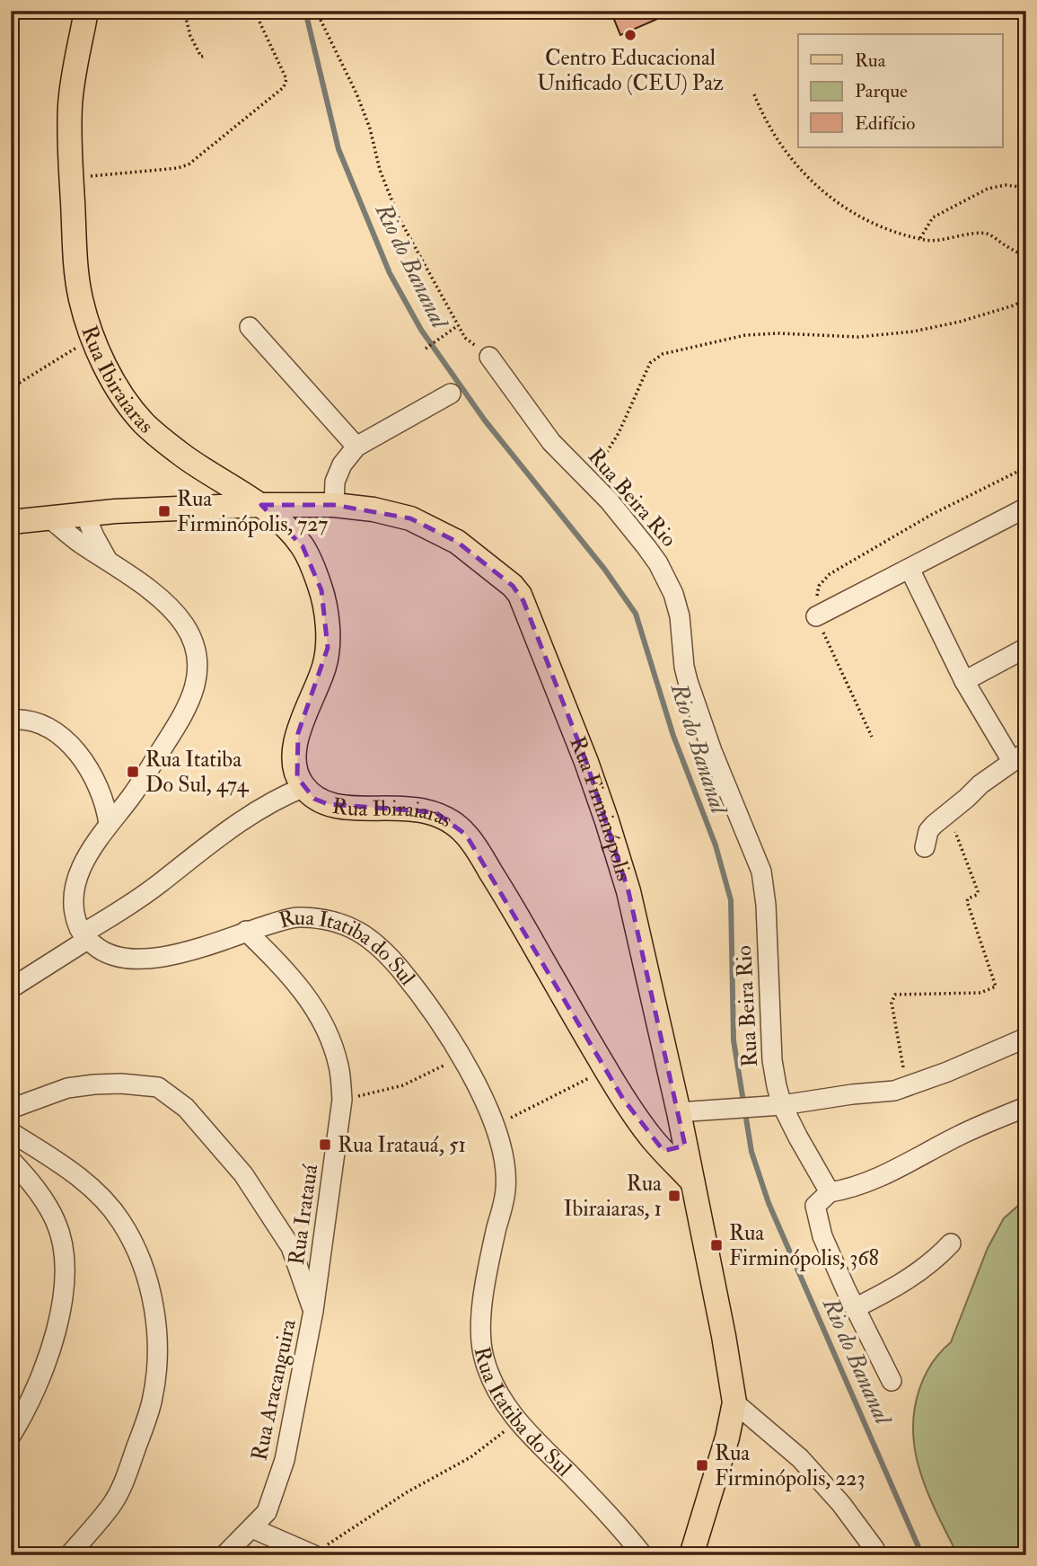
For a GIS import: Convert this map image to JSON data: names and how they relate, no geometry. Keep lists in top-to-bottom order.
{
  "streets": {
    "main road": ["Rua Ibiraiaras", "Rua Firminópolis"],
    "street": [
      "Rua Beira Rio",
      "Rua Itatiba do Sul",
      "Rua Iratauá",
      "Rua Aracanguira"
    ]
  },
  "crossings": [
    ["Rua Ibiraiaras", "Rua Firminópolis"],
    ["Rua Itatiba do Sul", "Rua Iratauá"],
    ["Rua Iratauá", "Rua Aracanguira"]
  ],
  "water": ["Rio do Bananal"],
  "places": {
    "other": ["Centro Educacional Unificado (CEU) Paz"],
    "transit": [
      "Rua Firminópolis, 727",
      "Rua Itatiba Do Sul, 474",
      "Rua Iratauá, 51",
      "Rua Ibiraiaras, 1",
      "Rua Firminópolis, 368",
      "Rua Firminópolis, 223"
    ]
  },
  "legend": ["Rua", "Parque", "Edifício"]
}
